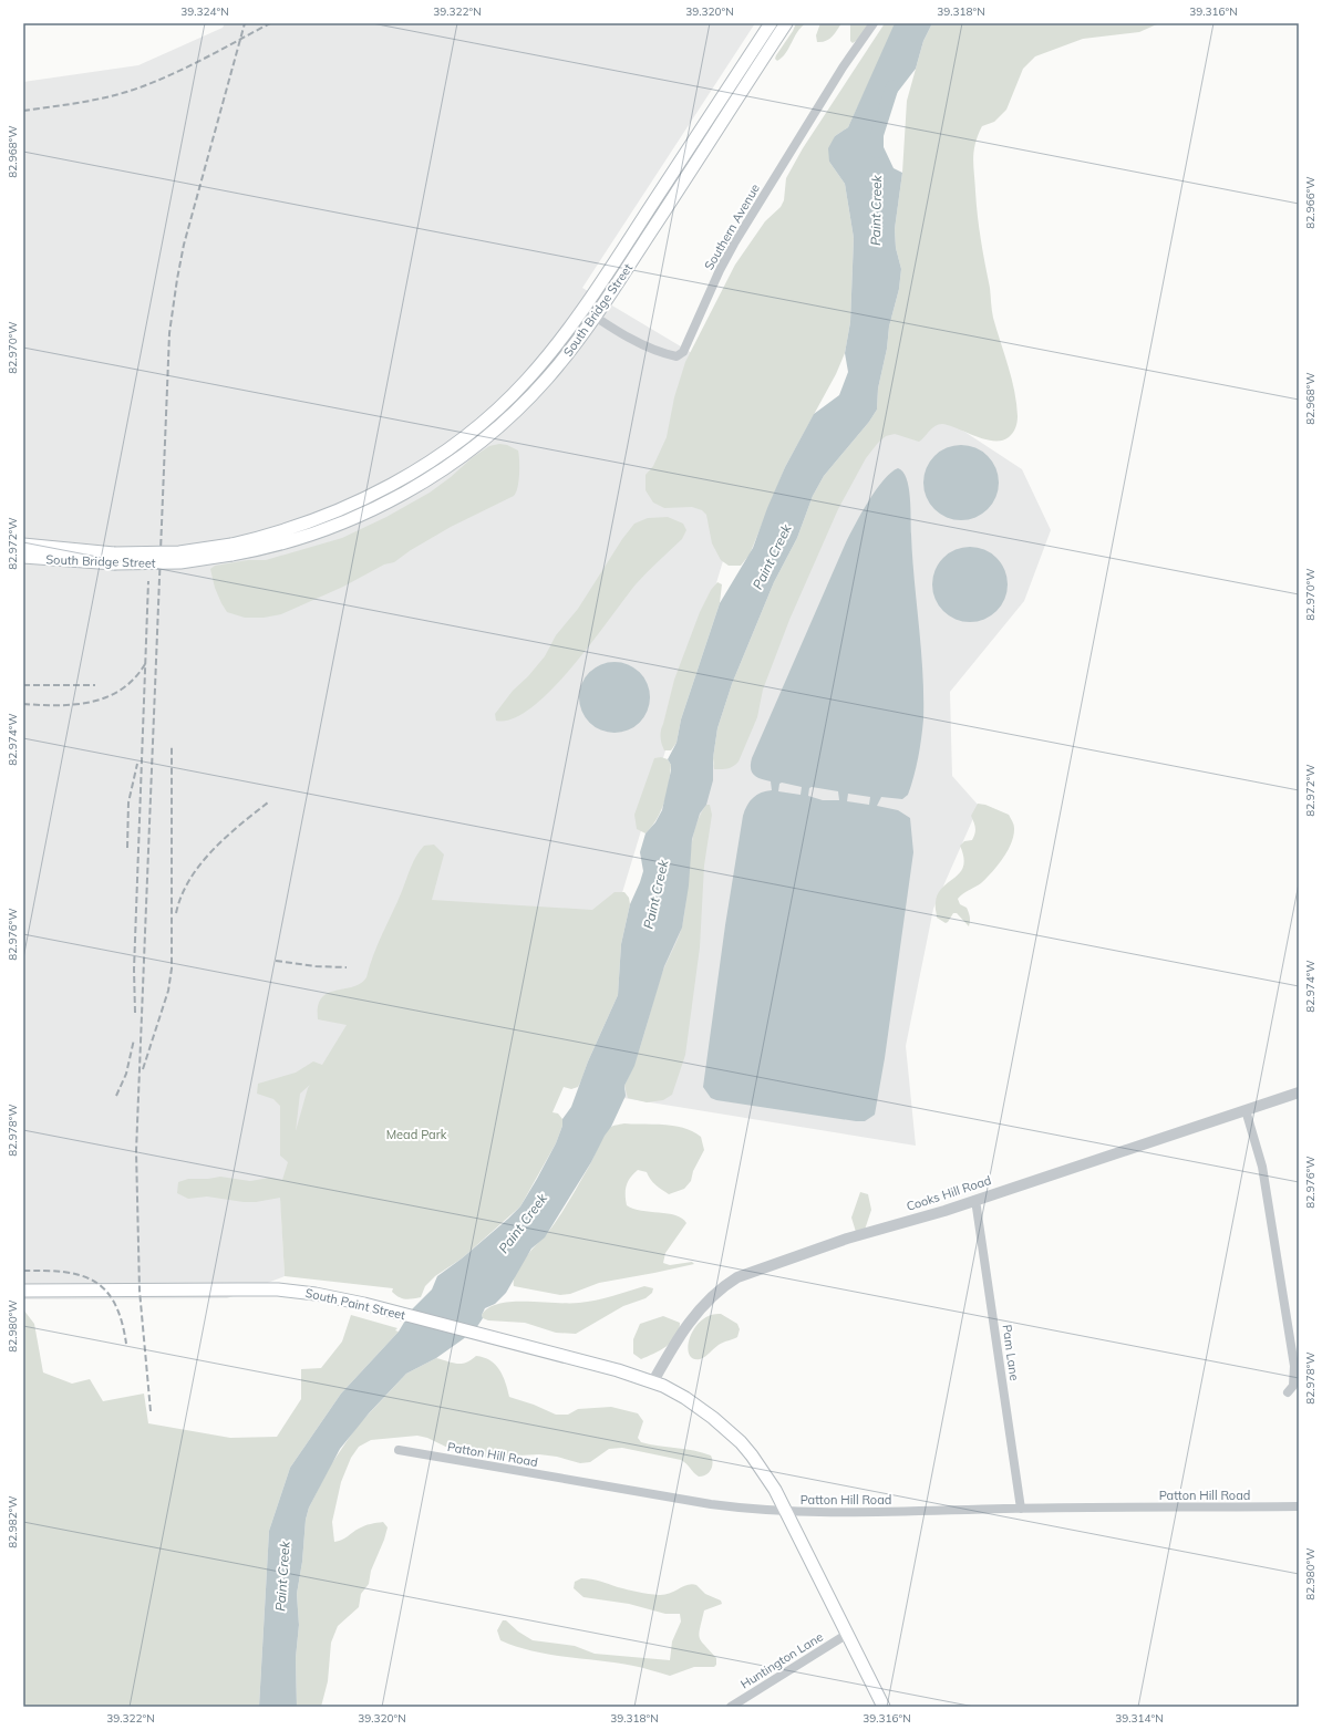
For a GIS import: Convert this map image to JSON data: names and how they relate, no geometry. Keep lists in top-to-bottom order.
{
  "streets": {
    "main road": ["South Bridge Street", "South Paint Street"],
    "street": [
      "Southern Avenue",
      "Cooks Hill Road",
      "Pam Lane",
      "Patton Hill Road",
      "Huntington Lane"
    ]
  },
  "crossings": [
    ["Southern Avenue", "South Bridge Street"],
    ["Cooks Hill Road", "South Paint Street"],
    ["Cooks Hill Road", "Pam Lane"],
    ["South Paint Street", "Patton Hill Road"],
    ["South Paint Street", "Huntington Lane"],
    ["Pam Lane", "Patton Hill Road"]
  ],
  "water": ["Paint Creek"],
  "parks": ["Mead Park"],
  "coordinates": [
    "39.324°N",
    "39.322°N",
    "39.320°N",
    "39.318°N",
    "39.316°N",
    "82.968°W",
    "82.966°W",
    "82.970°W",
    "82.972°W",
    "82.974°W",
    "82.976°W",
    "82.978°W",
    "82.980°W",
    "82.982°W",
    "39.314°N"
  ]
}
